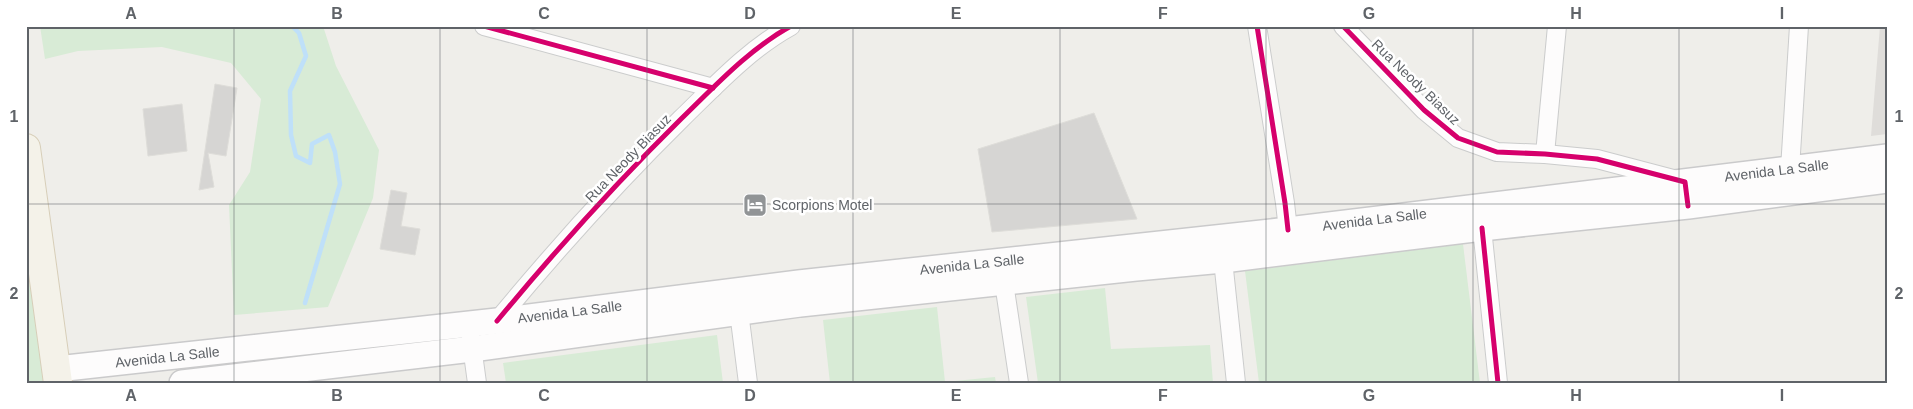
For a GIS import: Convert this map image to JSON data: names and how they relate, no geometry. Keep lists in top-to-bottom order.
{
  "streets": {
    "main road": ["Avenida La Salle"],
    "street": ["Rua Neody Biasuz"]
  },
  "crossings": [
    ["Rua Neody Biasuz", "Avenida La Salle"]
  ],
  "places": {
    "hotel": ["Scorpions Motel"]
  },
  "grid": {
    "columns": [
      "A",
      "B",
      "C",
      "D",
      "E",
      "F",
      "G",
      "H",
      "I"
    ],
    "rows": ["1", "2"]
  }
}
